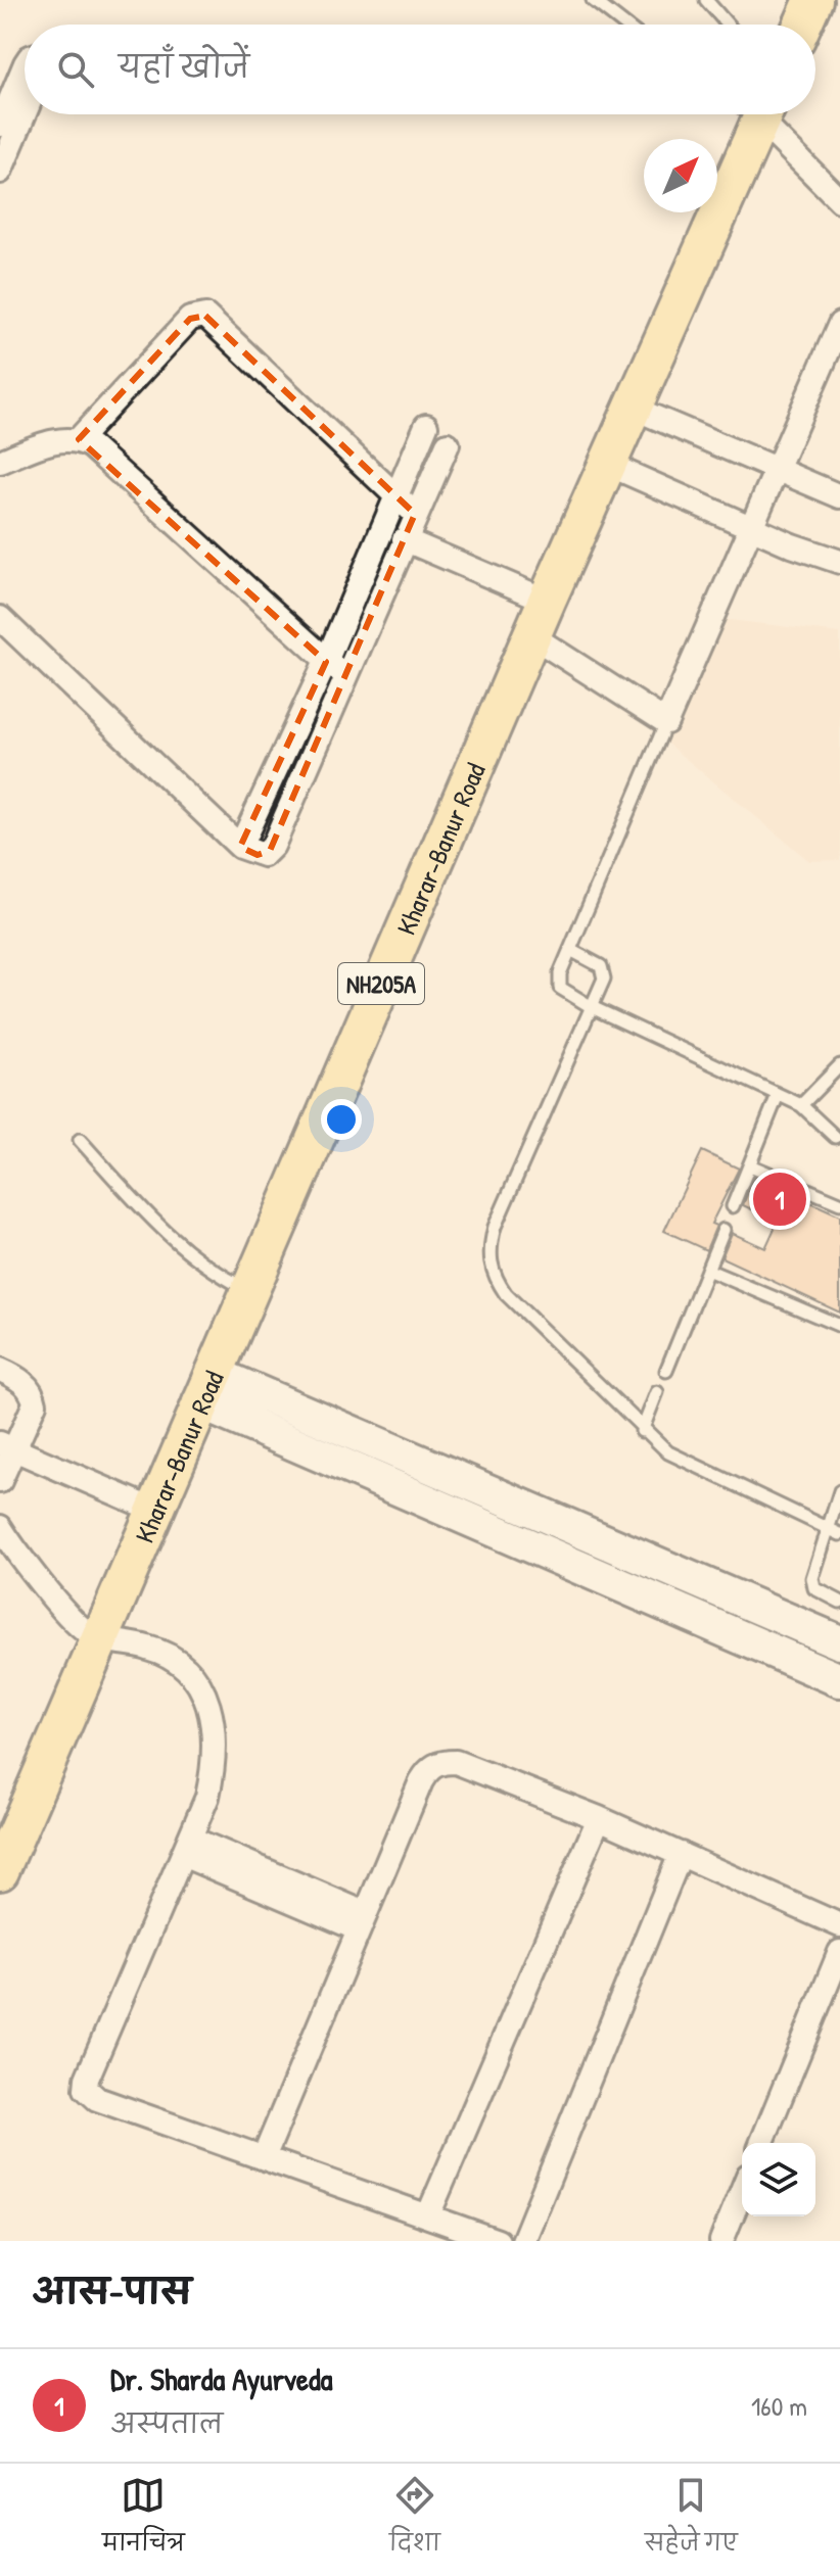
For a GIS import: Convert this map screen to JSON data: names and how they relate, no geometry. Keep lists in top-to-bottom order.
{
  "streets": {
    "highway": ["Kharar-Banur Road", "NH205A"]
  },
  "north": "top right",
  "page": {
    "search": "यहाँ खोजें",
    "pins": "1",
    "heading": "आस-पास",
    "list": [
      {
        "mark": "1",
        "name": "Dr. Sharda Ayurveda",
        "note": "अस्पताल",
        "value": "160 m"
      }
    ],
    "nav": ["मानचित्र", "दिशा", "सहेजे गए"]
  }
}
